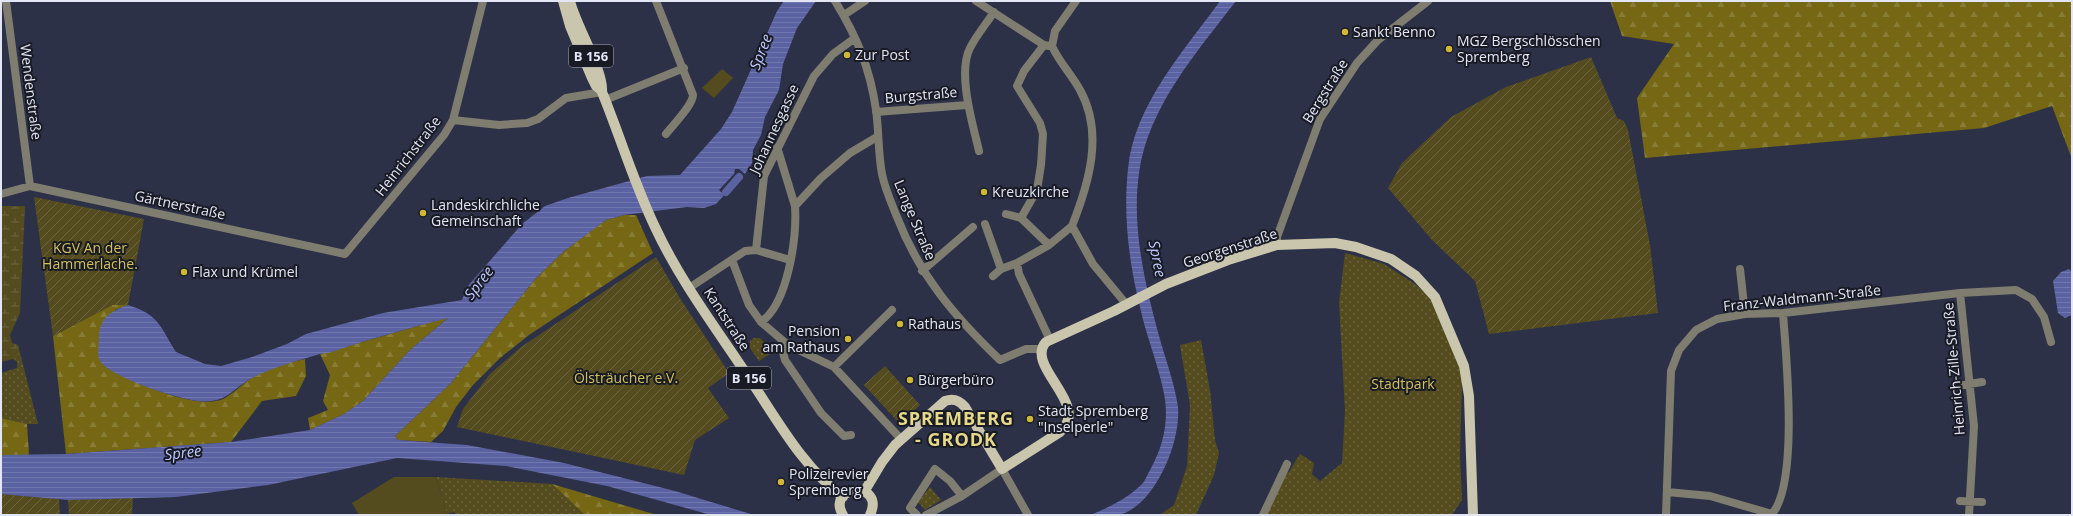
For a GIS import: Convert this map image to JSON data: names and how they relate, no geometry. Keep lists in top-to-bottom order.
{
  "streets": {
    "main road": ["B 156", "Georgenstraße", "Kantstraße"],
    "street": [
      "Bergstraße",
      "Wendenstraße",
      "Burgstraße",
      "Johannesgasse",
      "Heinrichstraße",
      "Gärtnerstraße",
      "Lange Straße",
      "Franz-Waldmann-Straße",
      "Heinrich-Zille-Straße"
    ]
  },
  "crossings": [
    ["B 156", "Kantstraße"],
    ["Bergstraße", "Georgenstraße"],
    ["Wendenstraße", "Gärtnerstraße"],
    ["Burgstraße", "Lange Straße"],
    ["Johannesgasse", "Lange Straße"],
    ["Heinrichstraße", "Gärtnerstraße"],
    ["Lange Straße", "Georgenstraße"],
    ["Franz-Waldmann-Straße", "Heinrich-Zille-Straße"]
  ],
  "districts": ["SPREMBERG - GRODK"],
  "water": ["Spree"],
  "parks": ["KGV An der Hammerlache.", "Ölsträucher e.V.", "Stadtpark"],
  "places": [
    "Sankt Benno",
    "MGZ Bergschlösschen Spremberg",
    "Zur Post",
    "Kreuzkirche",
    "Landeskirchliche Gemeinschaft",
    "Flax und Krümel",
    "Rathaus",
    "Pension am Rathaus",
    "Bürgerbüro",
    "Stadt Spremberg \"Inselperle\"",
    "Polizeirevier Spremberg"
  ]
}
